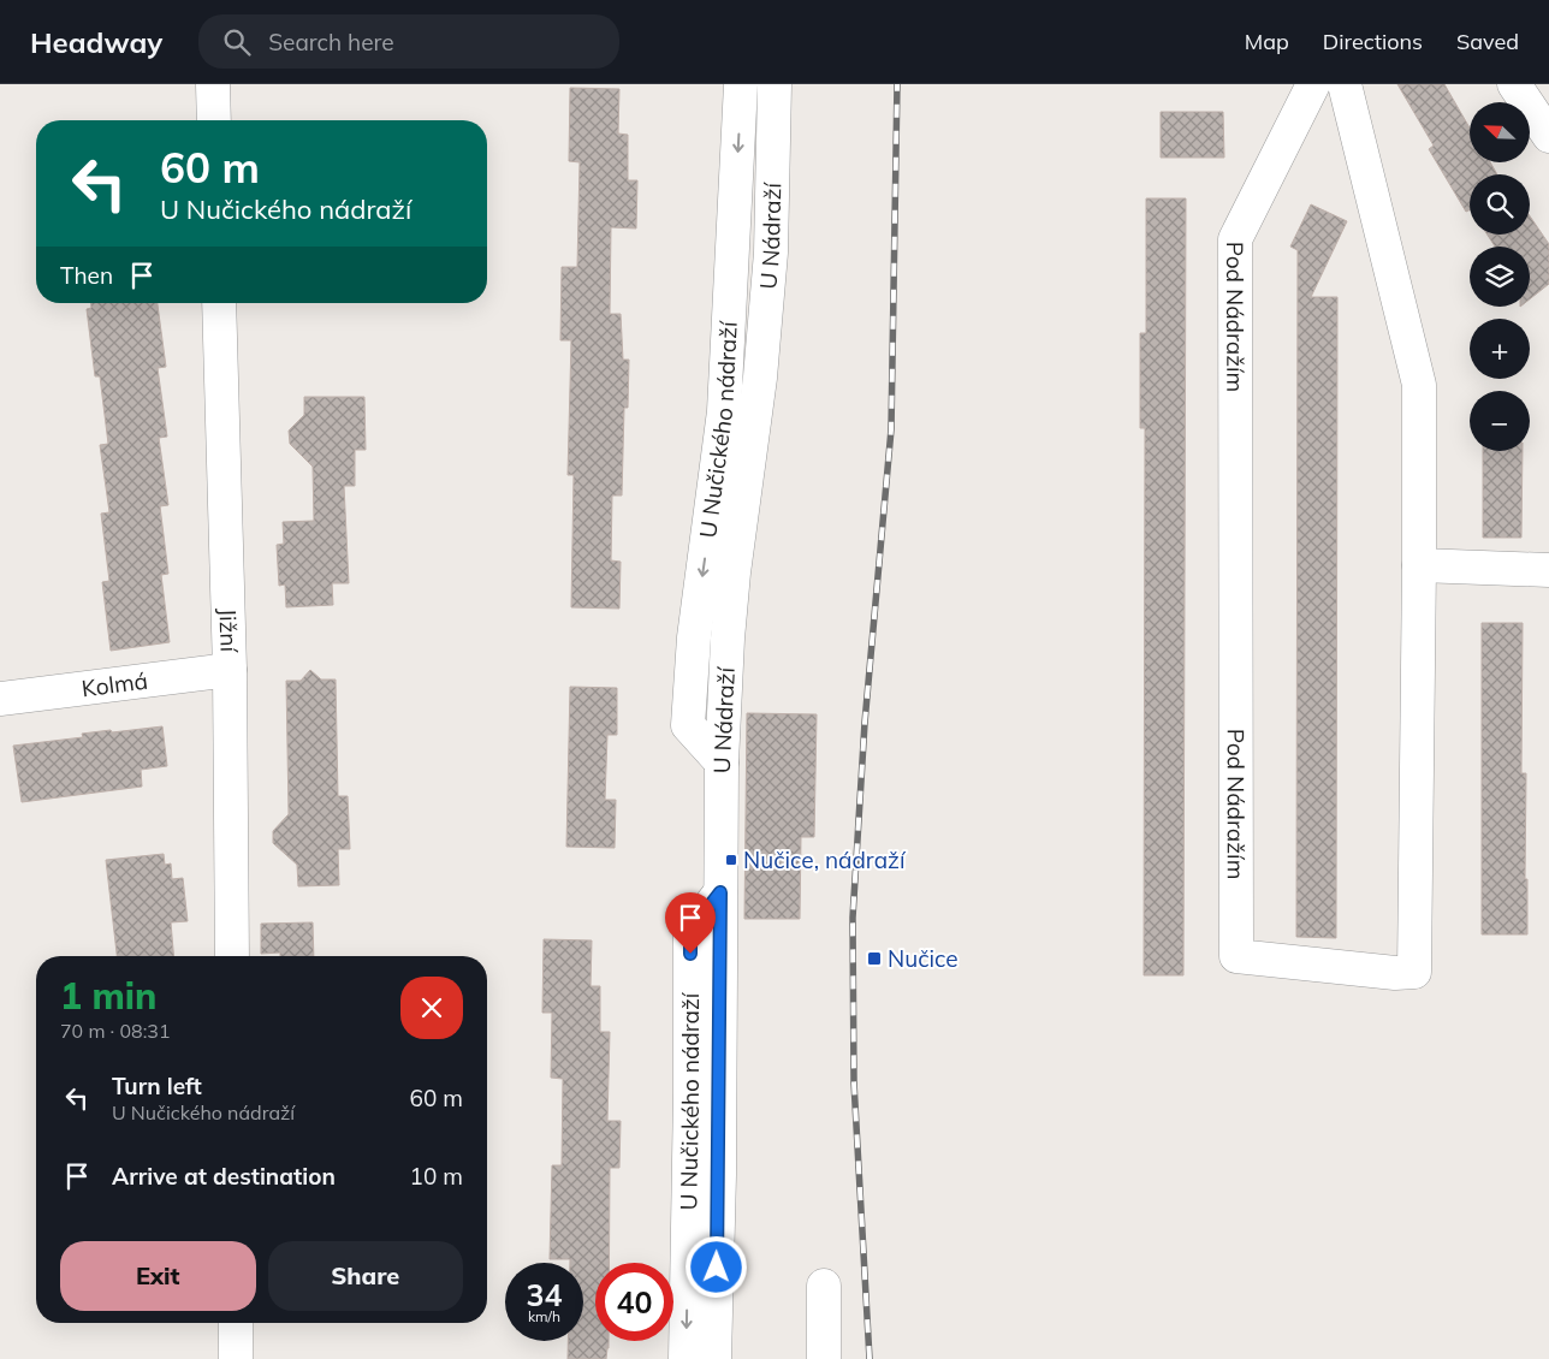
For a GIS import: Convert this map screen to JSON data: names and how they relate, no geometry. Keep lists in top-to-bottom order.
{
  "streets": {
    "street": [
      "U Nádraží",
      "Pod Nádražím",
      "U Nučického nádraží",
      "Jižní",
      "Kolmá"
    ]
  },
  "crossings": [
    ["U Nádraží", "U Nučického nádraží"],
    ["Jižní", "Kolmá"]
  ],
  "one_way": ["U Nučického nádraží"],
  "places": {
    "transit": ["Nučice, nádraží", "Nučice"]
  },
  "north": "top left",
  "page": {
    "header": "Headway",
    "search": "Search here",
    "nav": ["Map", "Directions", "Saved"],
    "map_buttons": ["+", "−"],
    "turn": ["60 m", "U Nučického nádraží"],
    "then": "Then",
    "heading": ["1 min", "70 m · 08:31"],
    "list": [
      {
        "name": "Turn left",
        "note": "U Nučického nádraží",
        "value": "60 m"
      },
      {
        "name": "Arrive at destination",
        "value": "10 m"
      }
    ],
    "buttons": ["Exit", "Share"],
    "speed": "34 km/h",
    "limit": "40"
  }
}
